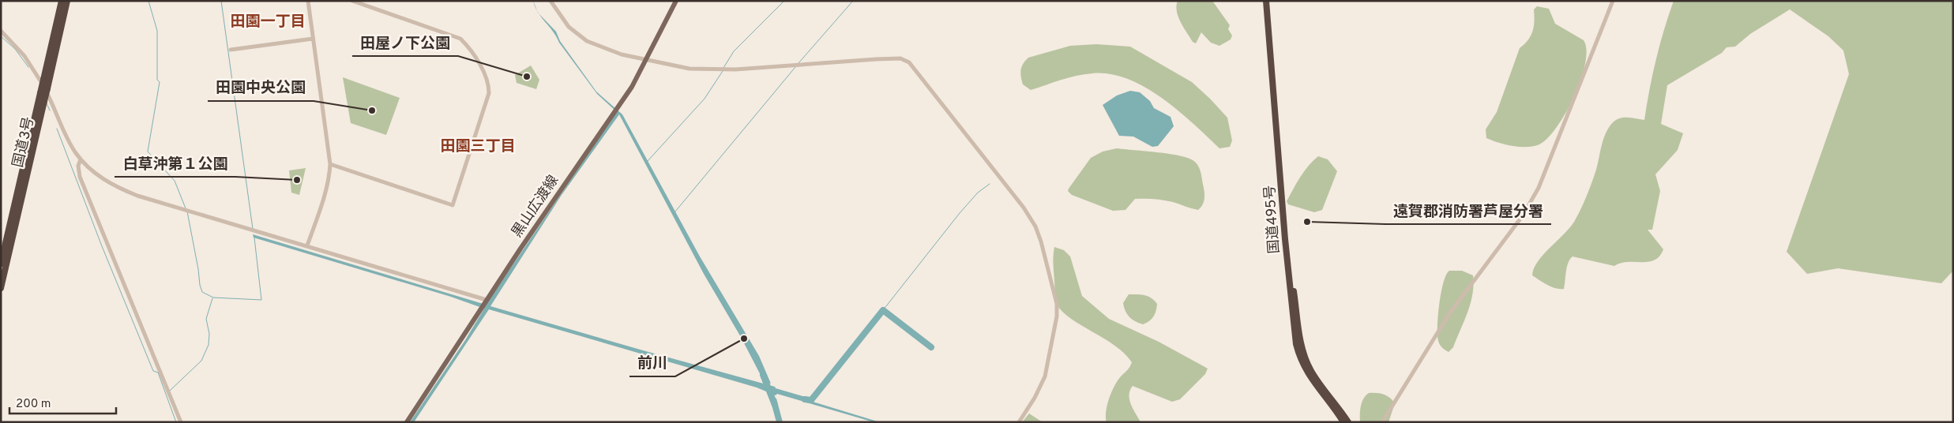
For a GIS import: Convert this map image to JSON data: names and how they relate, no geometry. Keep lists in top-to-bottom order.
{
  "streets": {
    "highway": ["国道3号", "国道495号"],
    "main road": ["黒山広渡線"]
  },
  "districts": ["田園一丁目", "田園三丁目"],
  "places": [
    "田屋ノ下公園",
    "田園中央公園",
    "白草沖第１公園",
    "遠賀郡消防署芦屋分署",
    "前川"
  ],
  "scale_bar": "200 m"
}
